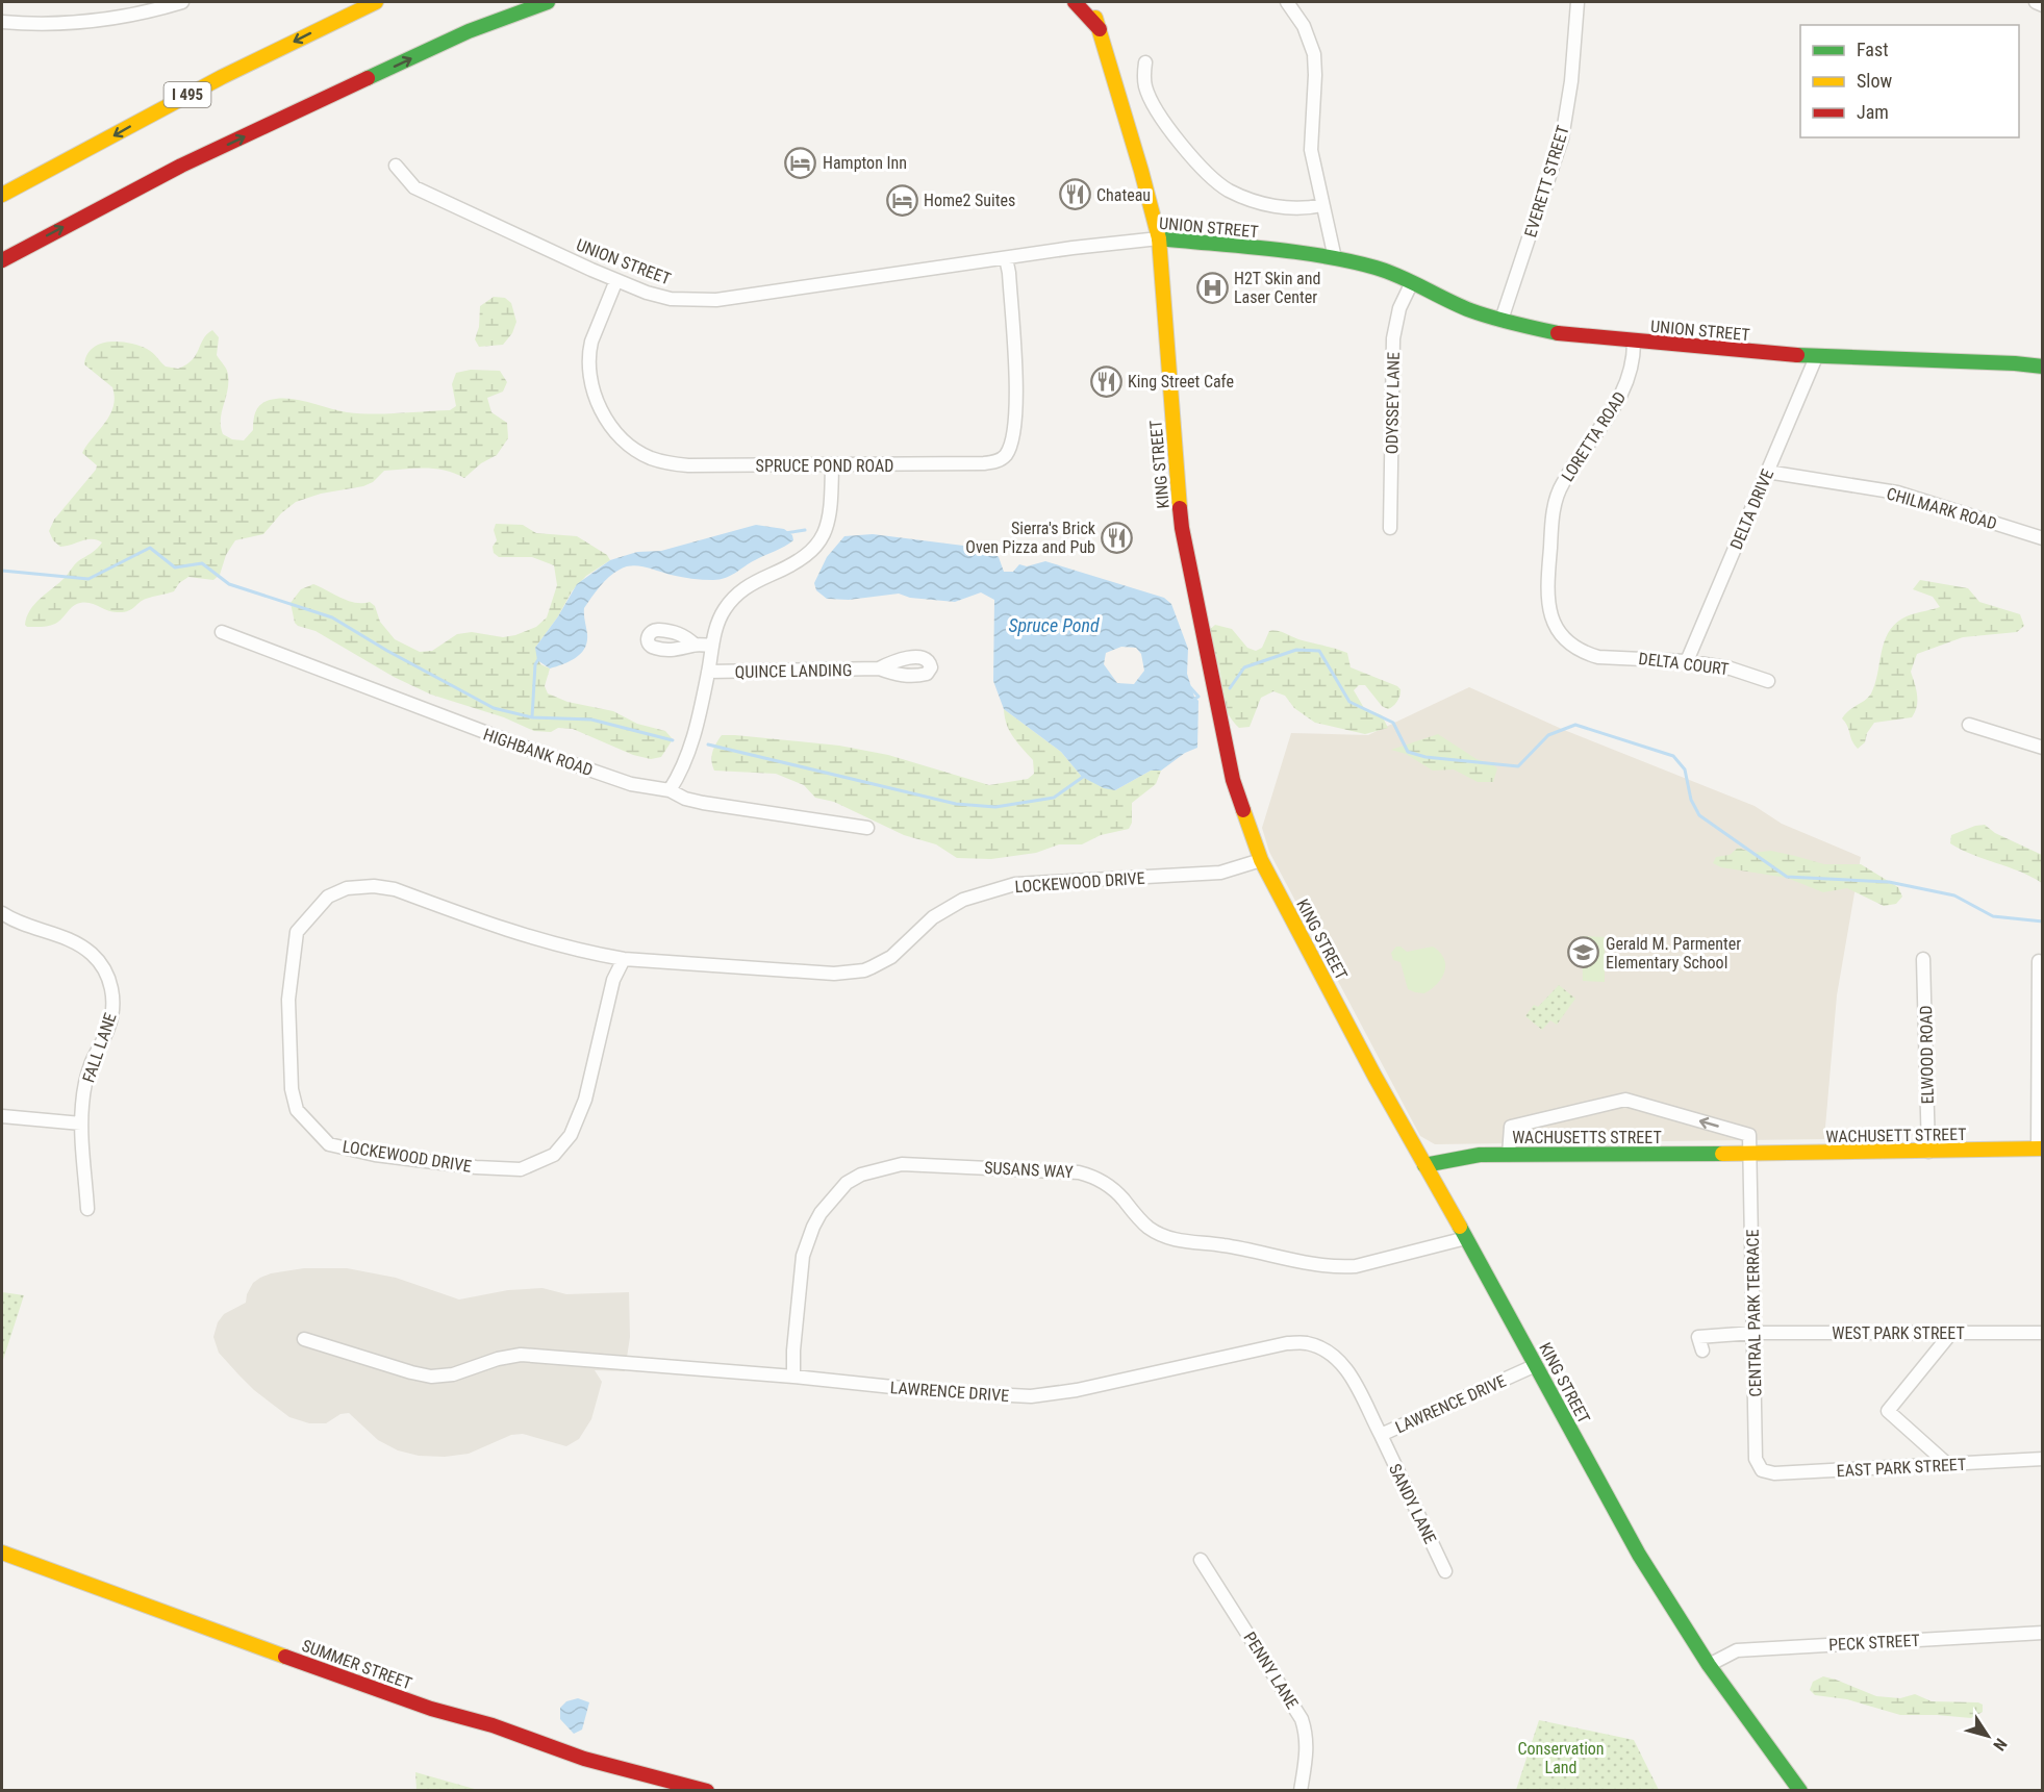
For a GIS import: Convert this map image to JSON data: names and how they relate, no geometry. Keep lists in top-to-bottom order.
{
  "streets": {
    "main road": [
      "I 495",
      "UNION STREET",
      "KING STREET",
      "WACHUSETT STREET",
      "WACHUSETTS STREET",
      "SUMMER STREET"
    ],
    "street": [
      "EVERETT STREET",
      "ODYSSEY LANE",
      "LORETTA ROAD",
      "SPRUCE POND ROAD",
      "CHILMARK ROAD",
      "DELTA DRIVE",
      "DELTA COURT",
      "QUINCE LANDING",
      "HIGHBANK ROAD",
      "LOCKEWOOD DRIVE",
      "FALL LANE",
      "ELWOOD ROAD",
      "SUSANS WAY",
      "CENTRAL PARK TERRACE",
      "WEST PARK STREET",
      "LAWRENCE DRIVE",
      "EAST PARK STREET",
      "SANDY LANE",
      "PECK STREET",
      "PENNY LANE"
    ]
  },
  "crossings": [
    ["EVERETT STREET", "UNION STREET"],
    ["UNION STREET", "ODYSSEY LANE"],
    ["UNION STREET", "LORETTA ROAD"],
    ["UNION STREET", "KING STREET"],
    ["UNION STREET", "SPRUCE POND ROAD"],
    ["UNION STREET", "DELTA DRIVE"],
    ["LORETTA ROAD", "DELTA COURT"],
    ["KING STREET", "LOCKEWOOD DRIVE"],
    ["KING STREET", "WACHUSETTS STREET"],
    ["KING STREET", "SUSANS WAY"],
    ["KING STREET", "LAWRENCE DRIVE"],
    ["KING STREET", "PECK STREET"],
    ["CHILMARK ROAD", "DELTA DRIVE"],
    ["DELTA DRIVE", "DELTA COURT"],
    ["ELWOOD ROAD", "WACHUSETT STREET"],
    ["WACHUSETT STREET", "WACHUSETTS STREET"],
    ["WACHUSETT STREET", "CENTRAL PARK TERRACE"],
    ["WACHUSETTS STREET", "CENTRAL PARK TERRACE"],
    ["SUSANS WAY", "LAWRENCE DRIVE"],
    ["CENTRAL PARK TERRACE", "WEST PARK STREET"],
    ["CENTRAL PARK TERRACE", "EAST PARK STREET"],
    ["LAWRENCE DRIVE", "SANDY LANE"]
  ],
  "water": ["Spruce Pond"],
  "parks": ["Conservation Land"],
  "places": {
    "hotel": ["Hampton Inn", "Home2 Suites"],
    "restaurant": ["Chateau", "King Street Cafe", "Sierra's Brick Oven Pizza and Pub"],
    "hospital": ["H2T Skin and Laser Center"],
    "school or university": ["Gerald M. Parmenter Elementary School"]
  },
  "legend": ["Fast", "Slow", "Jam"],
  "north": "bottom right"
}
